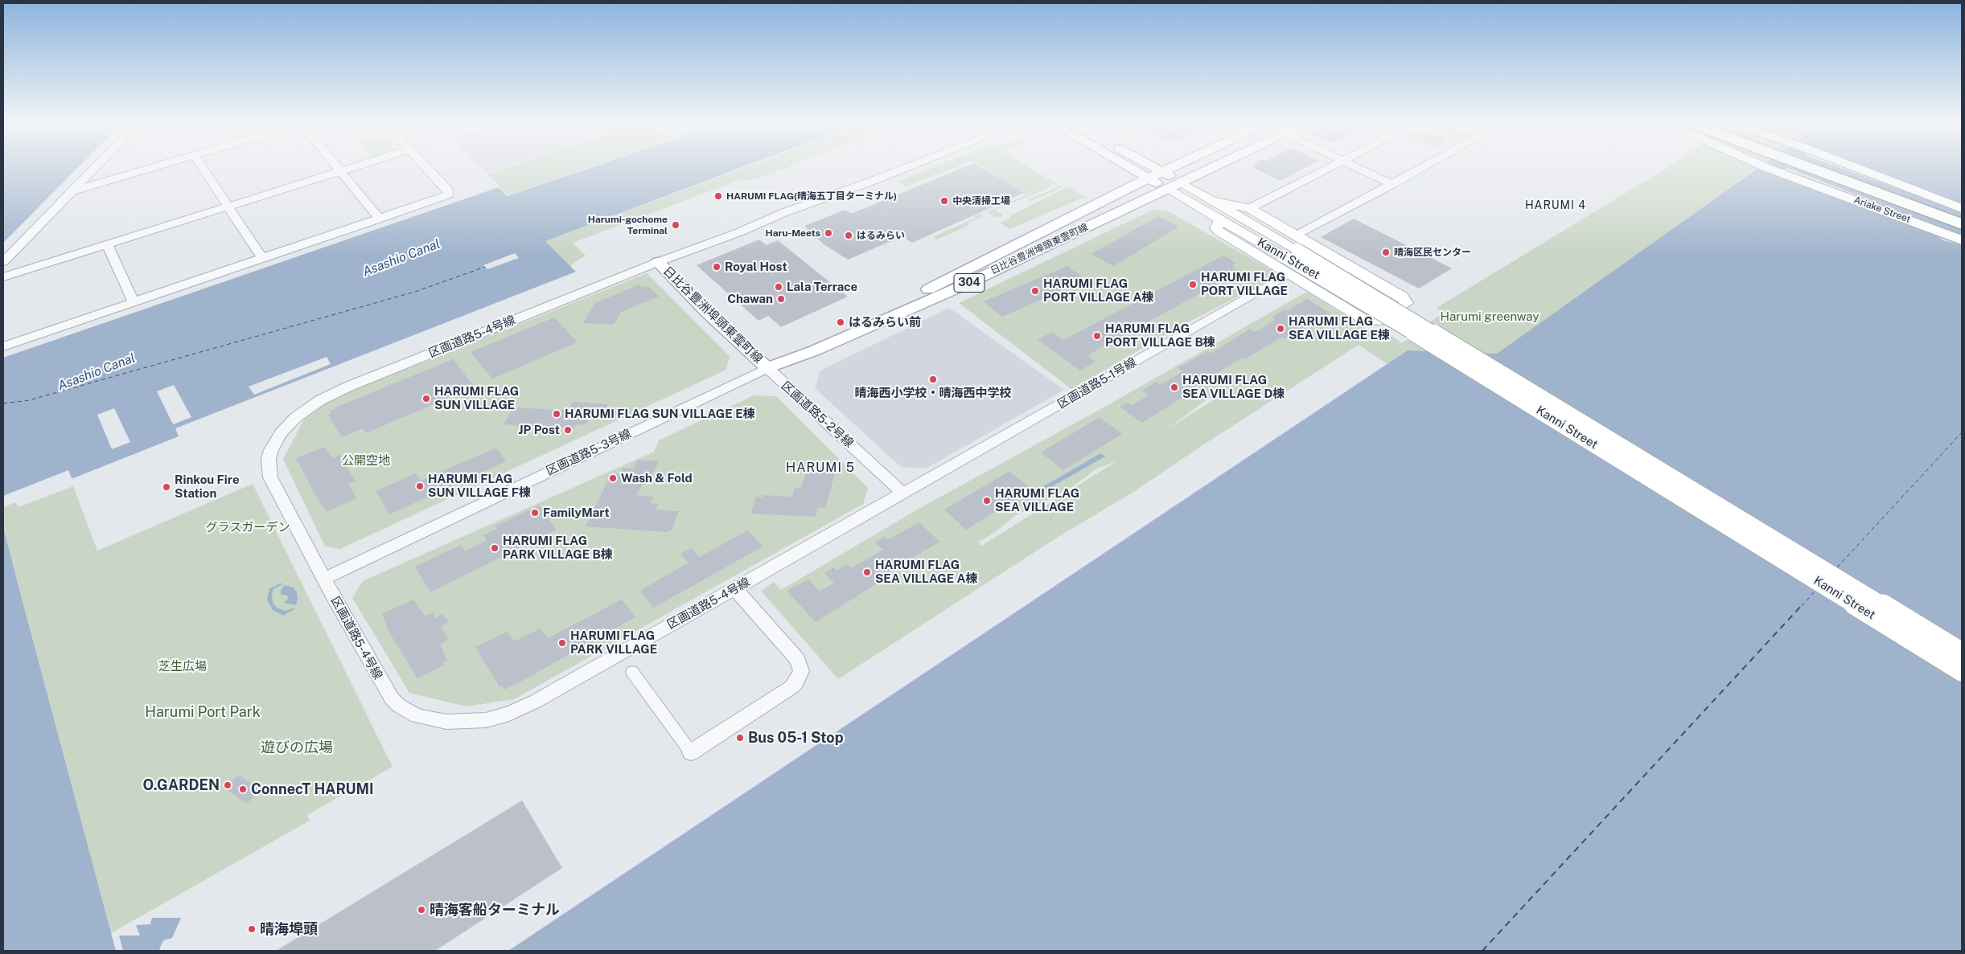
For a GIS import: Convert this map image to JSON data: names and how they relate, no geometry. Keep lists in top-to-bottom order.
{
  "streets": {
    "main road": [
      "Ariake Street",
      "日比谷豊洲埠頭東雲町線",
      "Kanni Street",
      "304"
    ],
    "street": [
      "区画道路5-4号線",
      "区画道路5-1号線",
      "区画道路5-2号線",
      "区画道路5-3号線"
    ]
  },
  "crossings": [
    ["日比谷豊洲埠頭東雲町線", "Kanni Street"],
    ["日比谷豊洲埠頭東雲町線", "区画道路5-4号線"],
    ["日比谷豊洲埠頭東雲町線", "区画道路5-2号線"],
    ["日比谷豊洲埠頭東雲町線", "区画道路5-3号線"],
    ["区画道路5-4号線", "区画道路5-1号線"],
    ["区画道路5-4号線", "区画道路5-2号線"],
    ["区画道路5-4号線", "区画道路5-3号線"],
    ["区画道路5-1号線", "区画道路5-2号線"],
    ["区画道路5-2号線", "区画道路5-3号線"]
  ],
  "districts": ["HARUMI 4", "HARUMI 5"],
  "water": ["Asashio Canal"],
  "parks": [
    "Harumi greenway",
    "公開空地",
    "グラスガーデン",
    "芝生広場",
    "Harumi Port Park",
    "遊びの広場"
  ],
  "places": [
    "HARUMI FLAG(晴海五丁目ターミナル)",
    "中央清掃工場",
    "Harumi-gochome Terminal",
    "Haru-Meets",
    "はるみらい",
    "晴海区民センター",
    "Royal Host",
    "HARUMI FLAG PORT VILLAGE",
    "Lala Terrace",
    "HARUMI FLAG PORT VILLAGE A棟",
    "Chawan",
    "はるみらい前",
    "HARUMI FLAG SEA VILLAGE E棟",
    "HARUMI FLAG PORT VILLAGE B棟",
    "晴海西小学校・晴海西中学校",
    "HARUMI FLAG SEA VILLAGE D棟",
    "HARUMI FLAG SUN VILLAGE",
    "HARUMI FLAG SUN VILLAGE E棟",
    "JP Post",
    "Wash & Fold",
    "HARUMI FLAG SUN VILLAGE F棟",
    "Rinkou Fire Station",
    "HARUMI FLAG SEA VILLAGE",
    "FamilyMart",
    "HARUMI FLAG PARK VILLAGE B棟",
    "HARUMI FLAG SEA VILLAGE A棟",
    "HARUMI FLAG PARK VILLAGE",
    "Bus 05-1 Stop",
    "O.GARDEN",
    "ConnecT HARUMI",
    "晴海客船ターミナル",
    "晴海埠頭"
  ]
}
